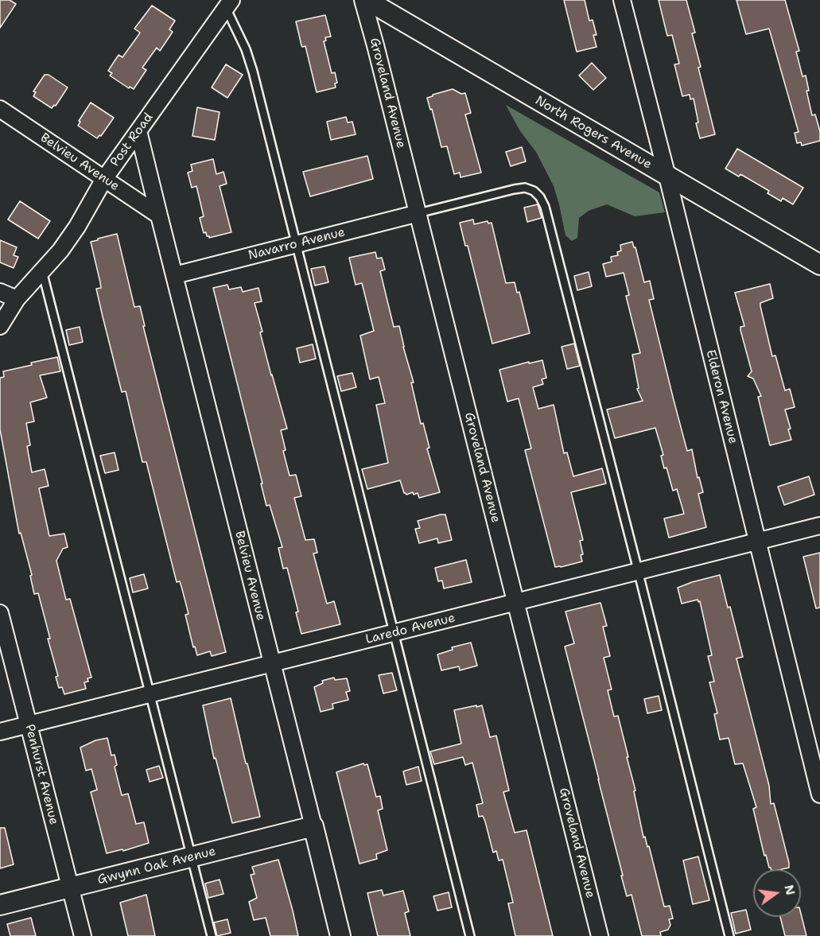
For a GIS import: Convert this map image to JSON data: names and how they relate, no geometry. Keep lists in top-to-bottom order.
{
  "streets": {
    "street": [
      "Groveland Avenue",
      "North Rogers Avenue",
      "Post Road",
      "Belvieu Avenue",
      "Navarro Avenue",
      "Elderon Avenue",
      "Laredo Avenue",
      "Penhurst Avenue",
      "Gwynn Oak Avenue"
    ]
  },
  "crossings": [
    ["Groveland Avenue", "North Rogers Avenue"],
    ["Groveland Avenue", "Navarro Avenue"],
    ["Groveland Avenue", "Laredo Avenue"],
    ["North Rogers Avenue", "Elderon Avenue"],
    ["Post Road", "Belvieu Avenue"],
    ["Belvieu Avenue", "Navarro Avenue"],
    ["Belvieu Avenue", "Laredo Avenue"],
    ["Belvieu Avenue", "Gwynn Oak Avenue"],
    ["Elderon Avenue", "Laredo Avenue"],
    ["Laredo Avenue", "Penhurst Avenue"],
    ["Penhurst Avenue", "Gwynn Oak Avenue"]
  ],
  "north": "right"
}
